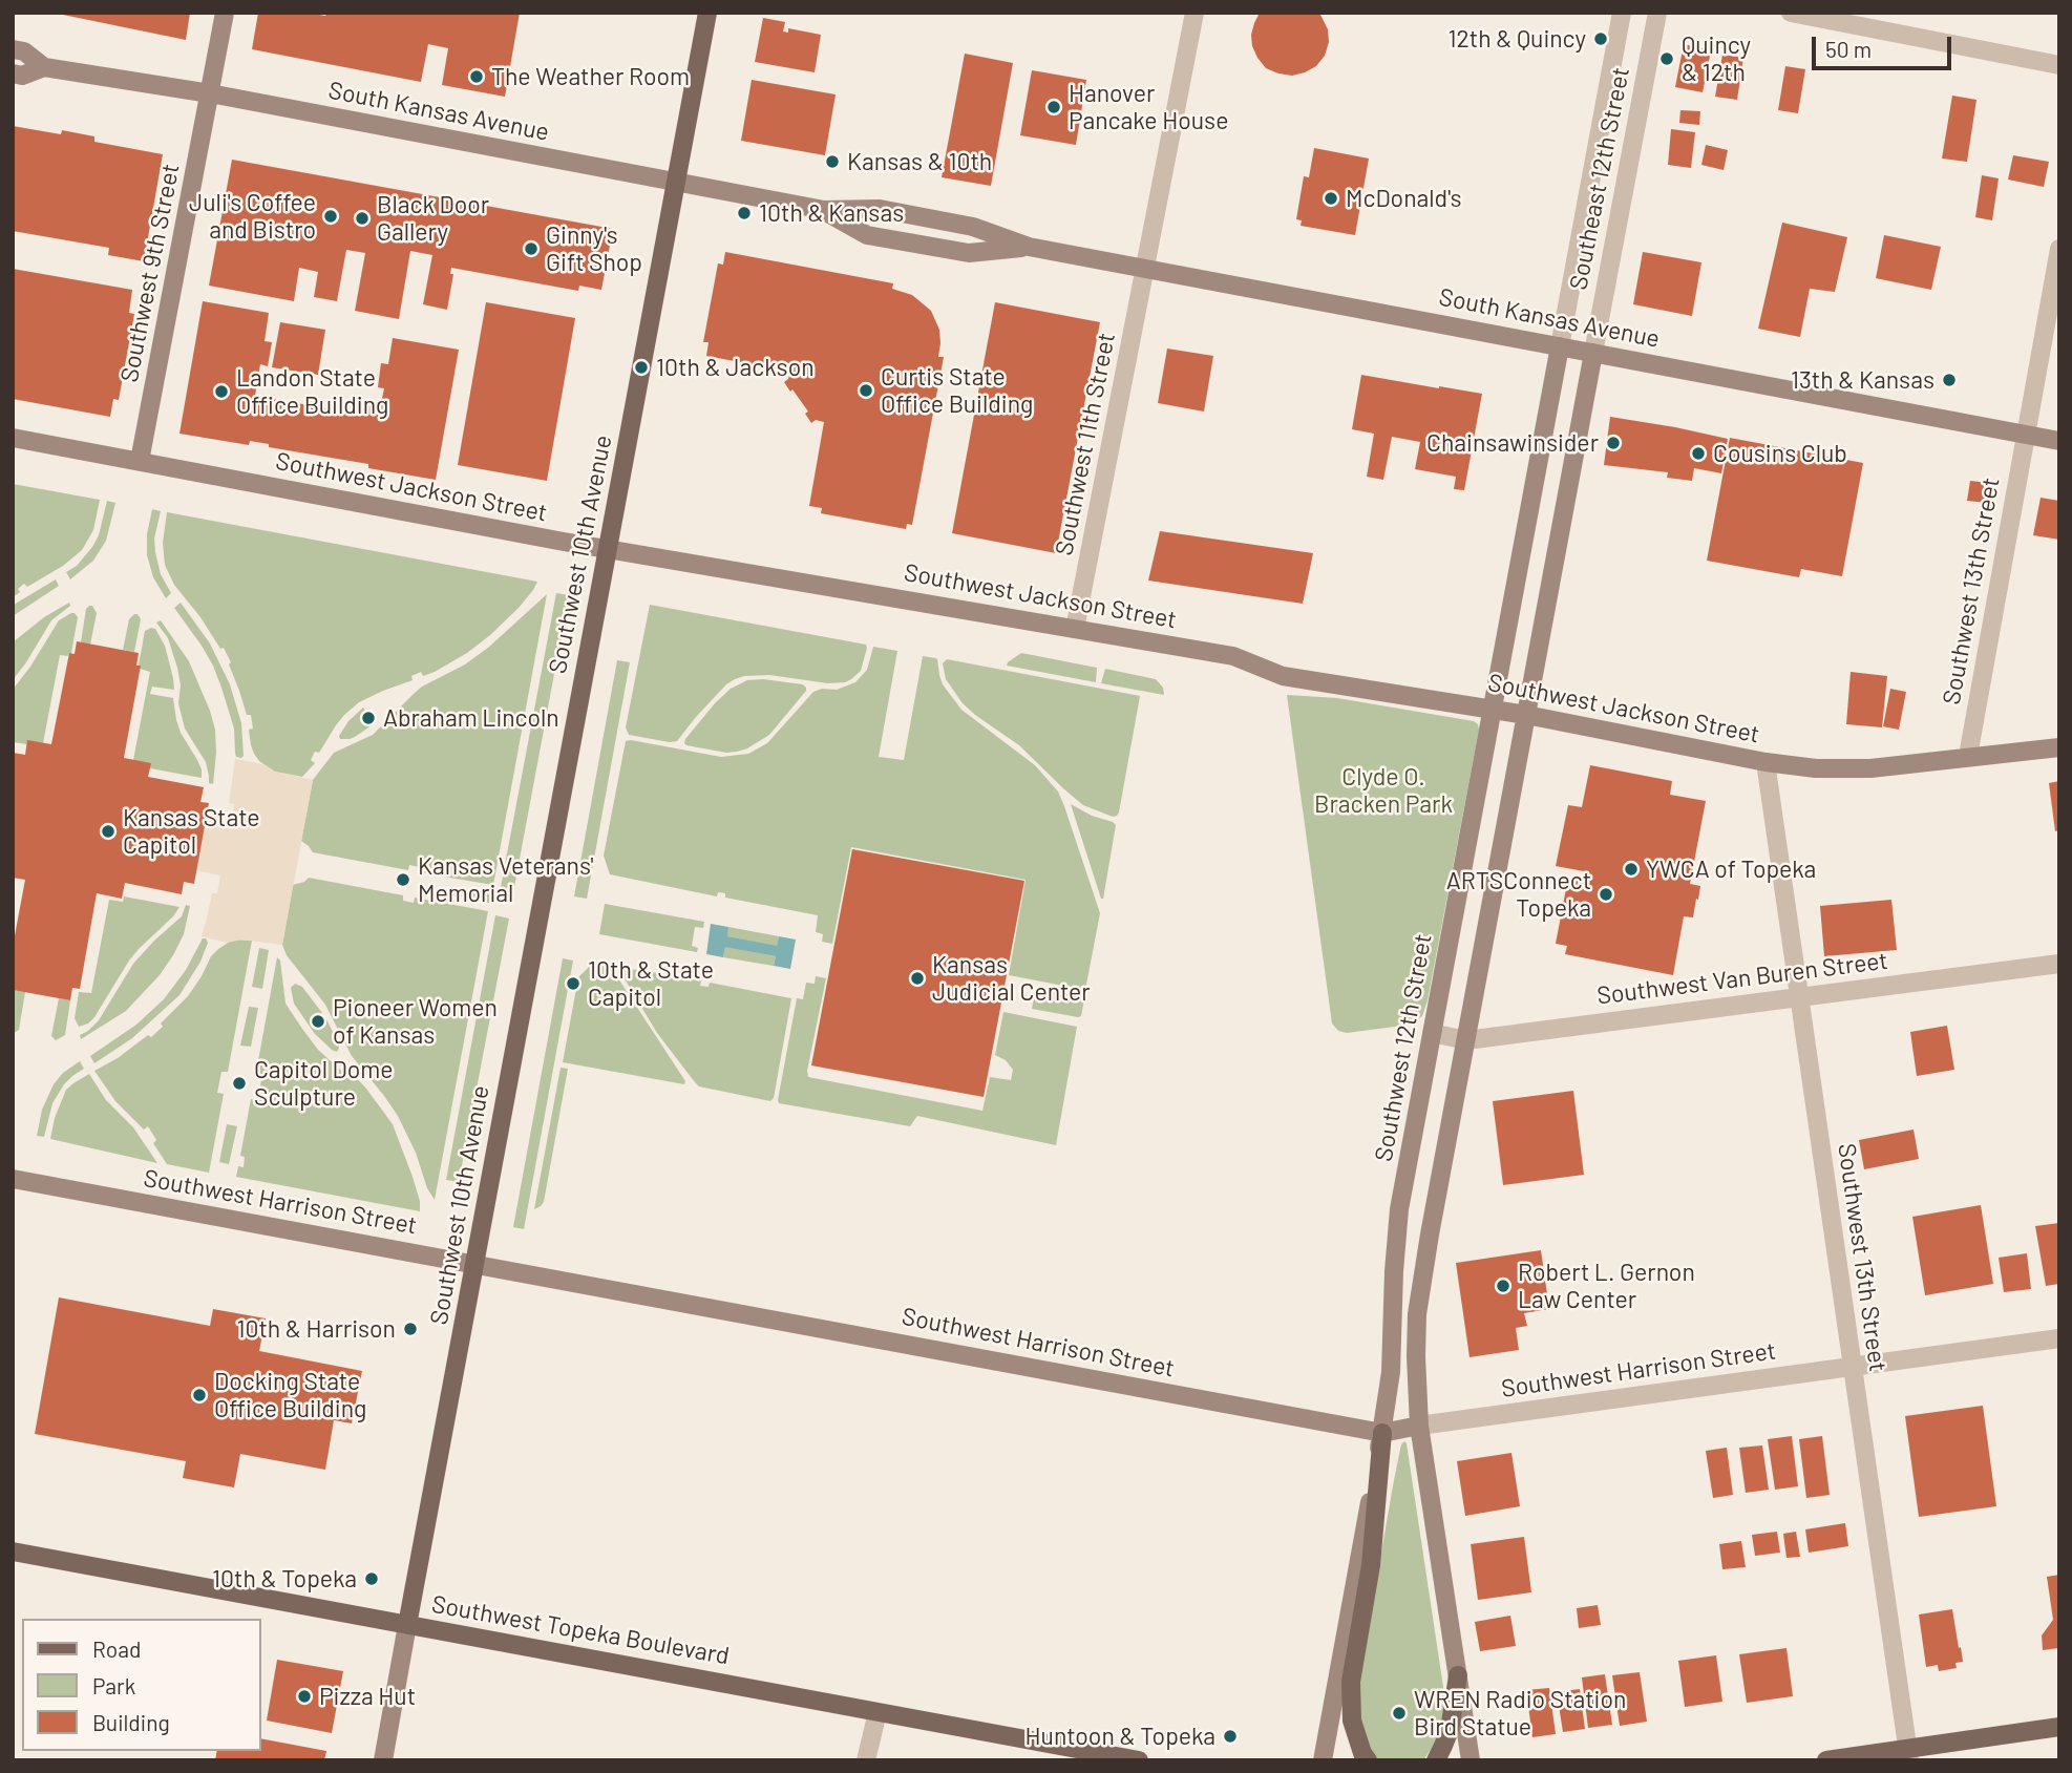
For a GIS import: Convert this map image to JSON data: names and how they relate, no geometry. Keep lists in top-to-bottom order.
{
  "streets": {
    "main road": [
      "South Kansas Avenue",
      "Southwest 9th Street",
      "Southwest Jackson Street",
      "Southwest 10th Avenue",
      "Southwest 12th Street",
      "Southwest Harrison Street",
      "Southwest Topeka Boulevard"
    ],
    "street": [
      "Southeast 12th Street",
      "Southwest 11th Street",
      "Southwest 13th Street",
      "Southwest Van Buren Street"
    ]
  },
  "crossings": [
    ["South Kansas Avenue", "Southeast 12th Street"],
    ["South Kansas Avenue", "Southwest 9th Street"],
    ["South Kansas Avenue", "Southwest 11th Street"],
    ["South Kansas Avenue", "Southwest 10th Avenue"],
    ["South Kansas Avenue", "Southwest 13th Street"],
    ["South Kansas Avenue", "Southwest 12th Street"],
    ["Southeast 12th Street", "Southwest 12th Street"],
    ["Southwest 9th Street", "Southwest Jackson Street"],
    ["Southwest 11th Street", "Southwest Jackson Street"],
    ["Southwest Jackson Street", "Southwest 10th Avenue"],
    ["Southwest Jackson Street", "Southwest 13th Street"],
    ["Southwest Jackson Street", "Southwest 12th Street"],
    ["Southwest 10th Avenue", "Southwest Harrison Street"],
    ["Southwest 10th Avenue", "Southwest Topeka Boulevard"],
    ["Southwest 13th Street", "Southwest Van Buren Street"],
    ["Southwest 13th Street", "Southwest Harrison Street"],
    ["Southwest Van Buren Street", "Southwest 12th Street"],
    ["Southwest 12th Street", "Southwest Harrison Street"]
  ],
  "parks": ["Clyde O. Bracken Park"],
  "places": [
    "12th & Quincy",
    "Quincy & 12th",
    "The Weather Room",
    "Hanover Pancake House",
    "Kansas & 10th",
    "McDonald's",
    "10th & Kansas",
    "Juli's Coffee and Bistro",
    "Black Door Gallery",
    "Ginny's Gift Shop",
    "10th & Jackson",
    "13th & Kansas",
    "Curtis State Office Building",
    "Landon State Office Building",
    "Chainsawinsider",
    "Cousins Club",
    "Abraham Lincoln",
    "Kansas State Capitol",
    "YWCA of Topeka",
    "Kansas Veterans' Memorial",
    "ARTSConnect Topeka",
    "Kansas Judicial Center",
    "10th & State Capitol",
    "Pioneer Women of Kansas",
    "Capitol Dome Sculpture",
    "Robert L. Gernon Law Center",
    "10th & Harrison",
    "Docking State Office Building",
    "10th & Topeka",
    "Pizza Hut",
    "WREN Radio Station Bird Statue",
    "Huntoon & Topeka"
  ],
  "legend": ["Road", "Park", "Building"],
  "scale_bar": "50 m"
}
